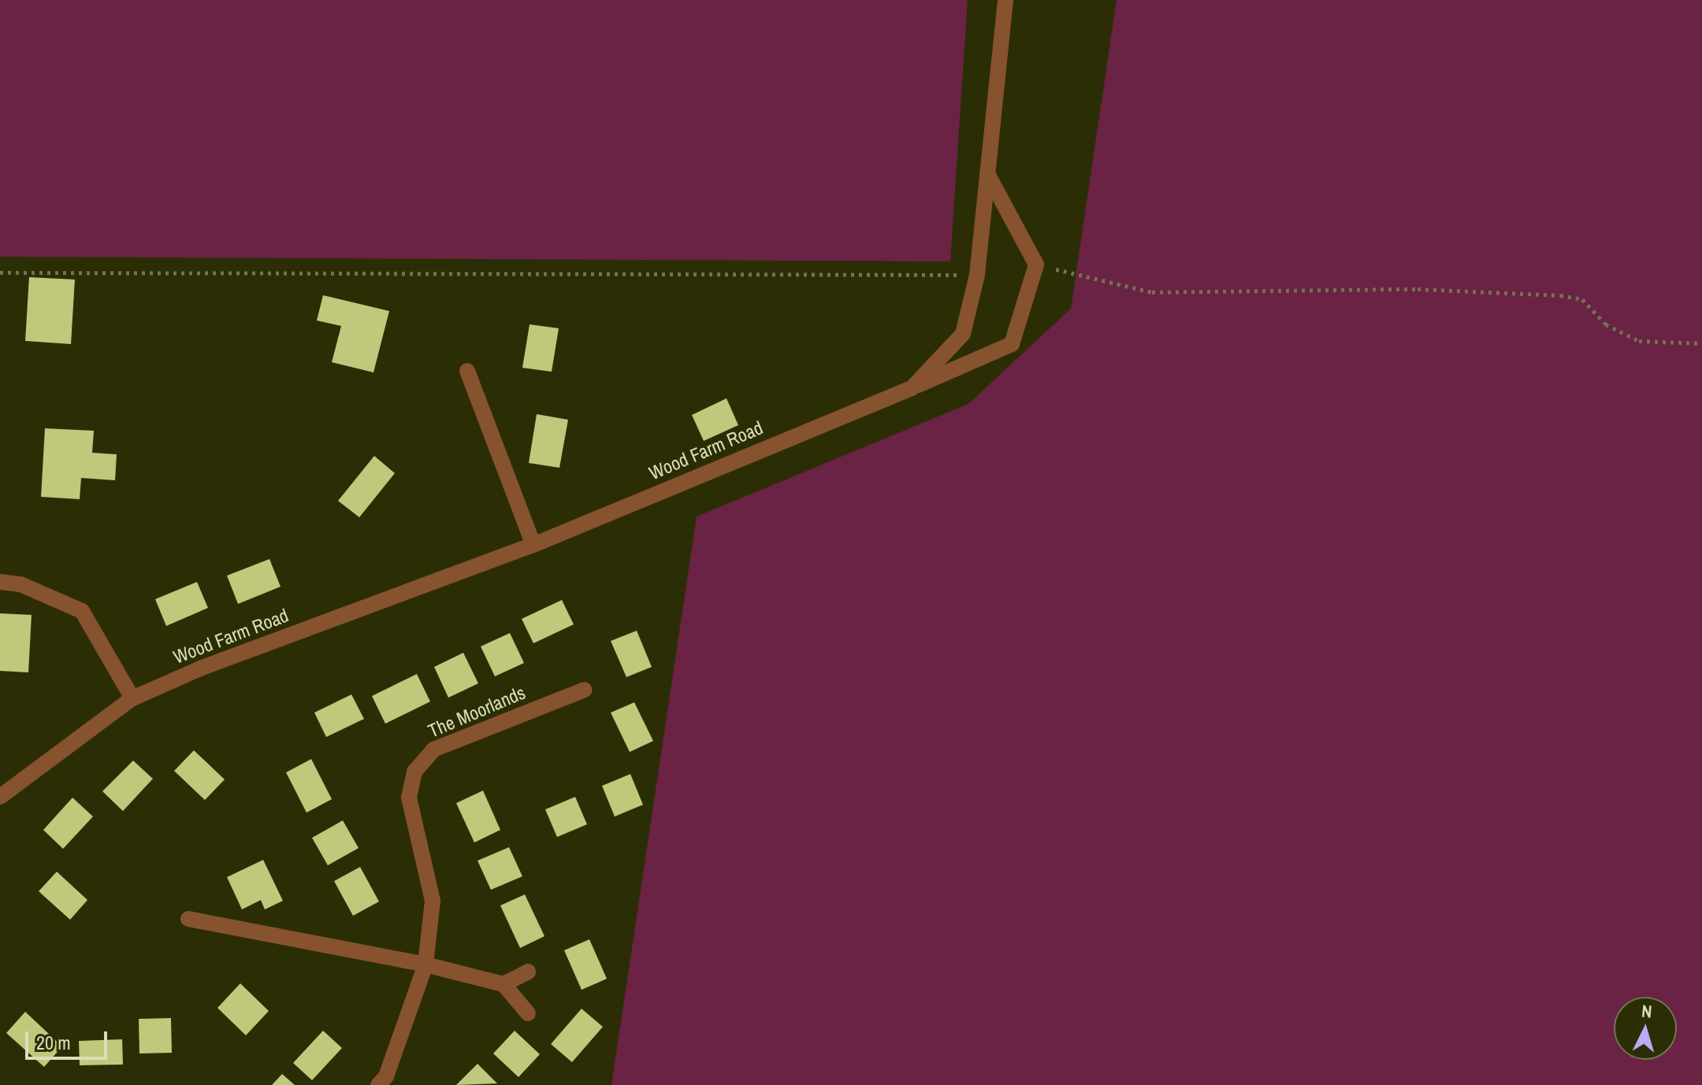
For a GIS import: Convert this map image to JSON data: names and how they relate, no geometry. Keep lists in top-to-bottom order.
{
  "streets": {
    "street": ["Wood Farm Road", "The Moorlands"]
  },
  "scale_bar": "20 m",
  "north": "top"
}
